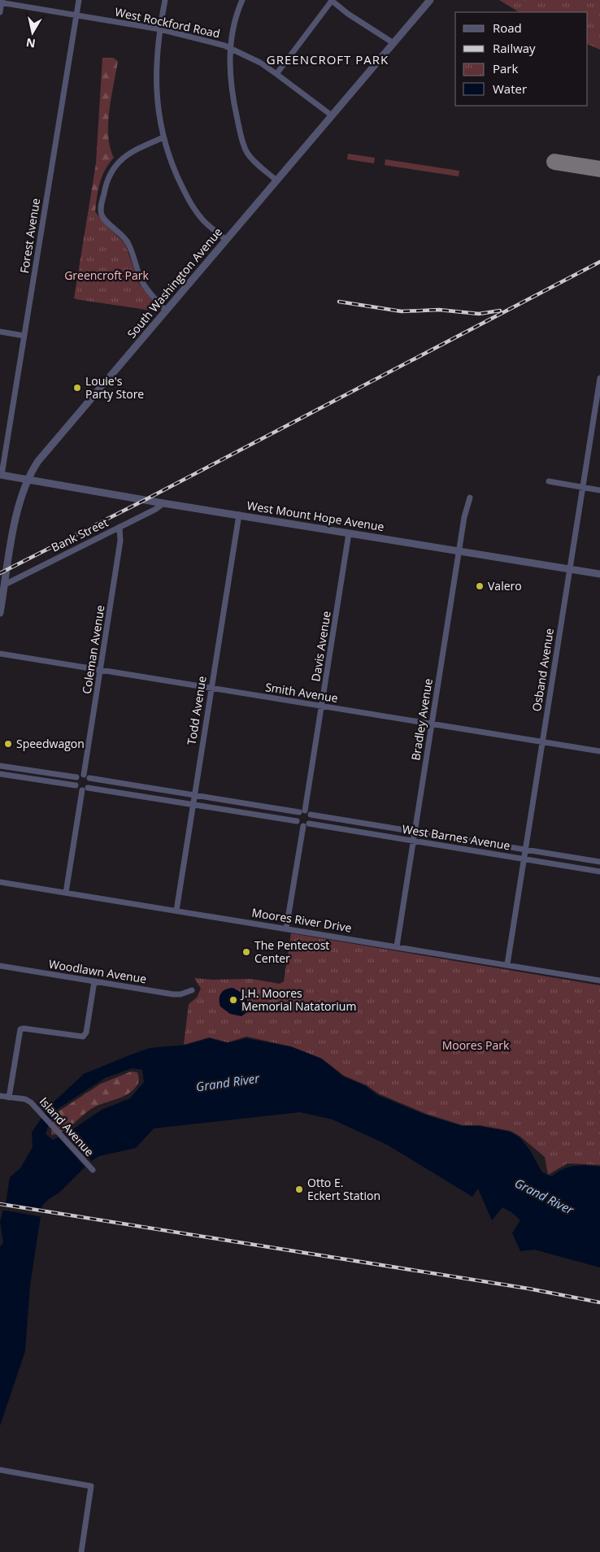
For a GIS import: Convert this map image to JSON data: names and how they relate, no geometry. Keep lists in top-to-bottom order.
{
  "streets": {
    "street": [
      "West Rockford Road",
      "Forest Avenue",
      "South Washington Avenue",
      "West Mount Hope Avenue",
      "Bank Street",
      "Davis Avenue",
      "Coleman Avenue",
      "Osband Avenue",
      "Smith Avenue",
      "Todd Avenue",
      "Bradley Avenue",
      "West Barnes Avenue",
      "Moores River Drive",
      "Woodlawn Avenue",
      "Island Avenue"
    ]
  },
  "crossings": [
    ["West Rockford Road", "Forest Avenue"],
    ["West Rockford Road", "South Washington Avenue"],
    ["Forest Avenue", "West Mount Hope Avenue"],
    ["South Washington Avenue", "West Mount Hope Avenue"],
    ["South Washington Avenue", "Bank Street"],
    ["West Mount Hope Avenue", "Bank Street"],
    ["West Mount Hope Avenue", "Davis Avenue"],
    ["West Mount Hope Avenue", "Osband Avenue"],
    ["West Mount Hope Avenue", "Todd Avenue"],
    ["West Mount Hope Avenue", "Bradley Avenue"],
    ["Bank Street", "Coleman Avenue"],
    ["Davis Avenue", "Smith Avenue"],
    ["Davis Avenue", "West Barnes Avenue"],
    ["Coleman Avenue", "Smith Avenue"],
    ["Osband Avenue", "Smith Avenue"],
    ["Osband Avenue", "West Barnes Avenue"],
    ["Osband Avenue", "Moores River Drive"],
    ["Smith Avenue", "Todd Avenue"],
    ["Smith Avenue", "Bradley Avenue"],
    ["Todd Avenue", "Moores River Drive"],
    ["Bradley Avenue", "West Barnes Avenue"],
    ["Bradley Avenue", "Moores River Drive"]
  ],
  "districts": ["GREENCROFT PARK"],
  "water": ["Grand River"],
  "parks": ["Greencroft Park", "Moores Park"],
  "places": [
    "Louie's Party Store",
    "Valero",
    "Speedwagon",
    "The Pentecost Center",
    "J.H. Moores Memorial Natatorium",
    "Otto E. Eckert Station"
  ],
  "legend": [
    "Road",
    "Railway",
    "Park",
    "Water"
  ],
  "north": "bottom"
}
